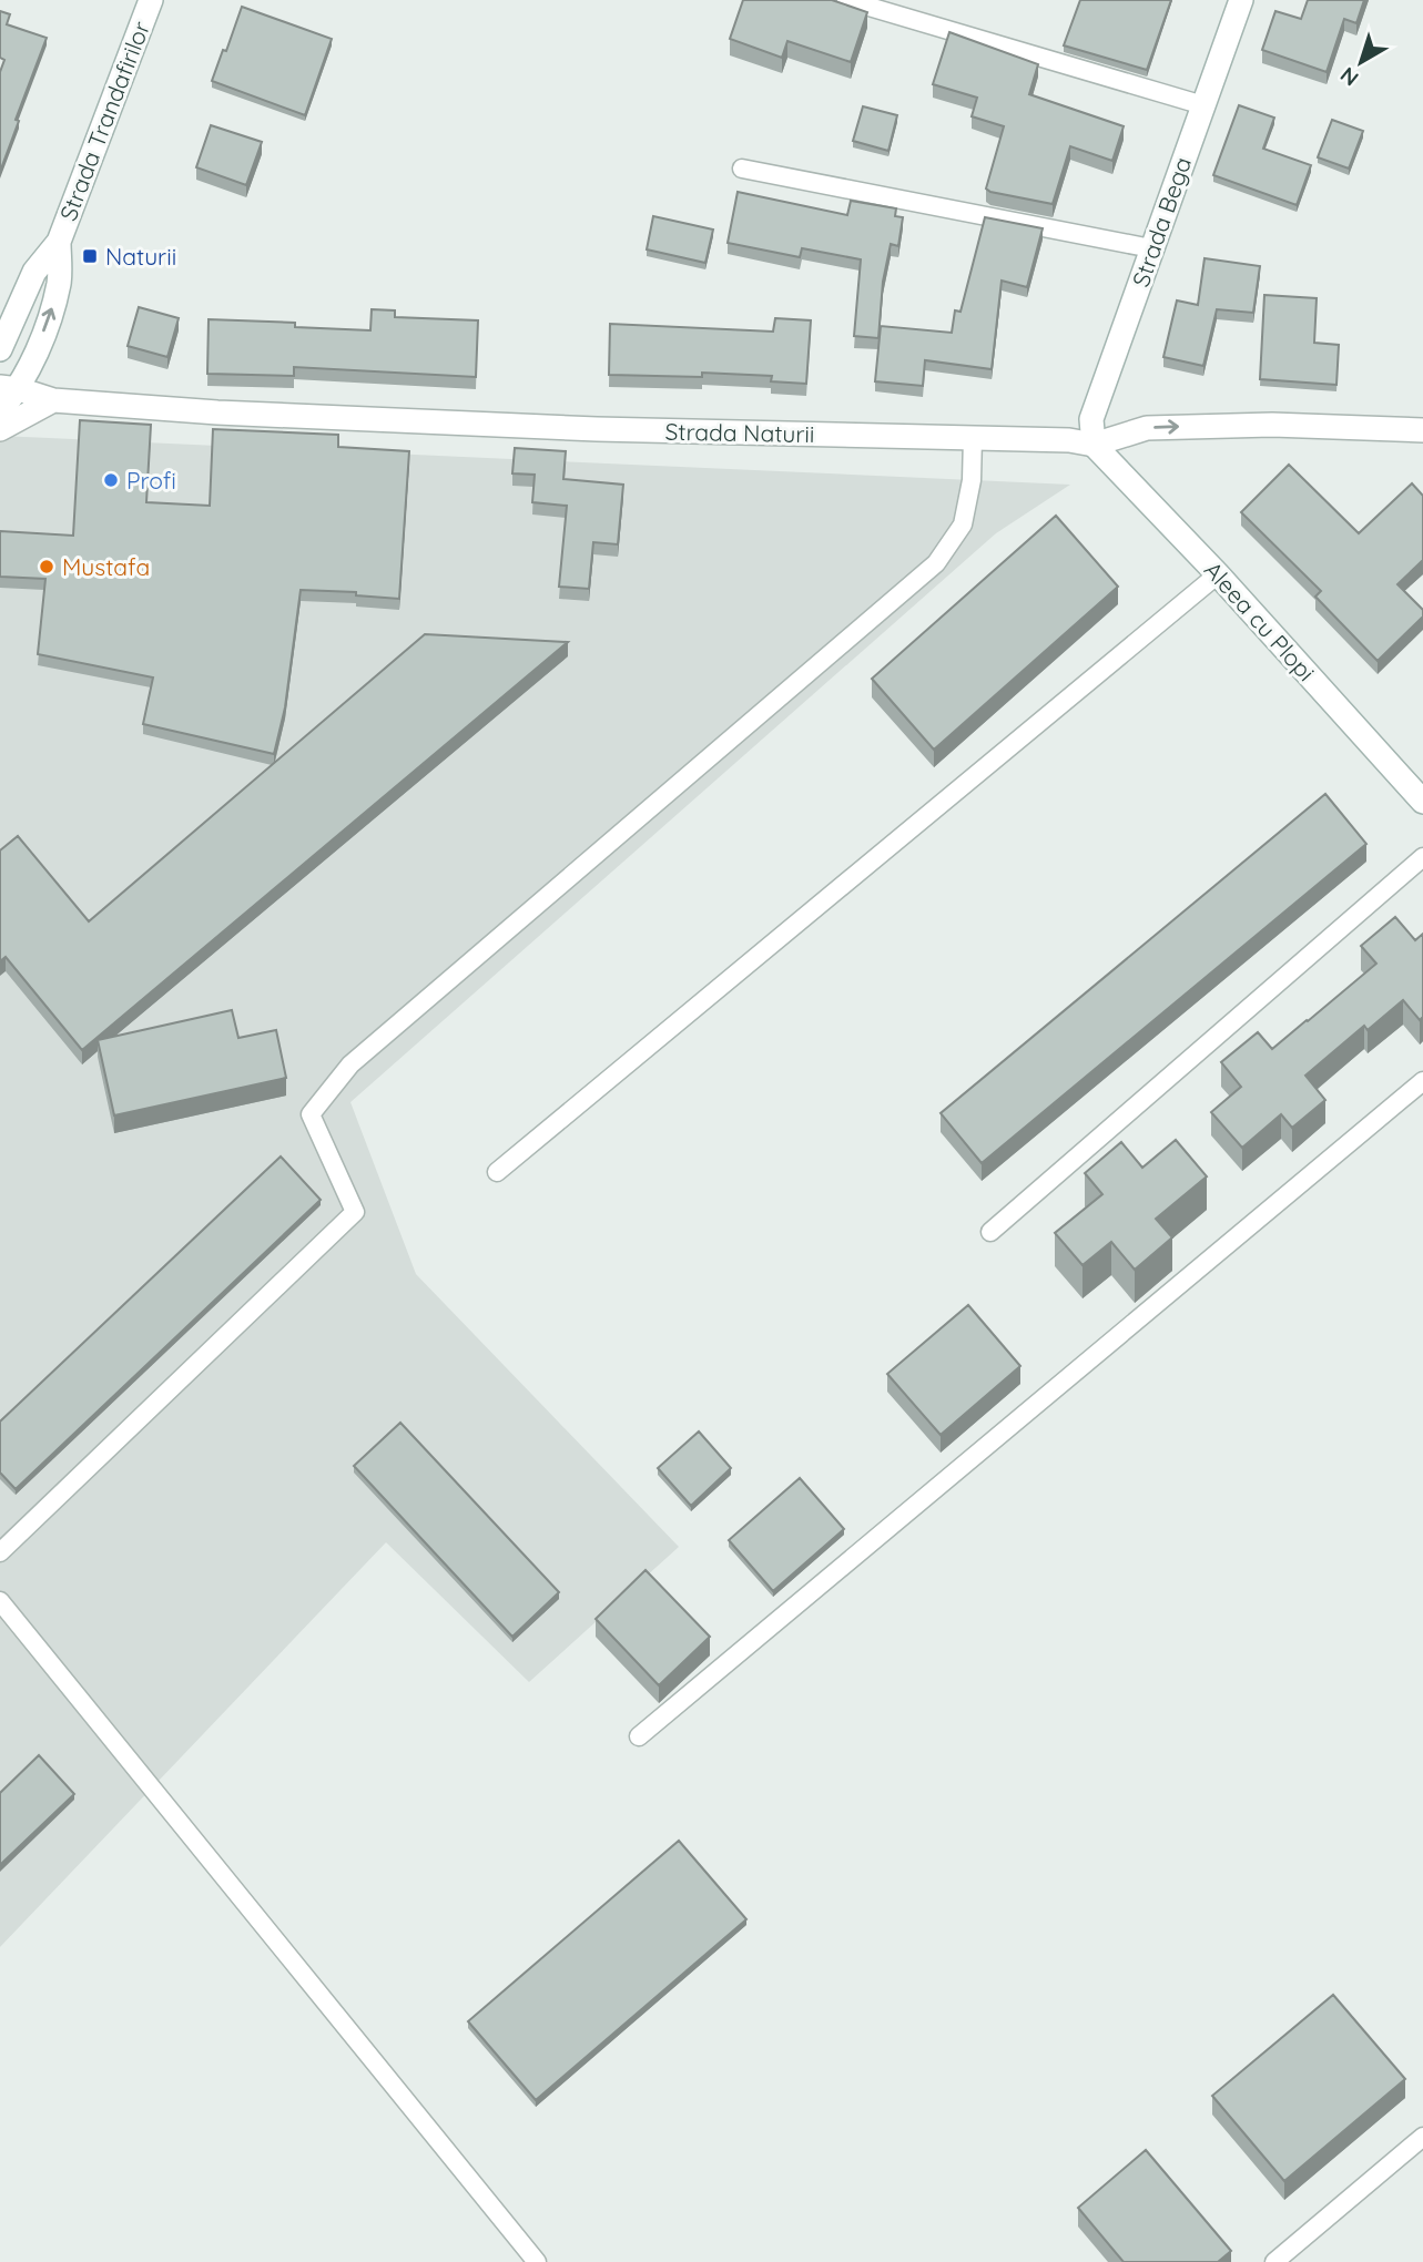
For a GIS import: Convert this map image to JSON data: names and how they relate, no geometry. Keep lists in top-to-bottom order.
{
  "streets": {
    "street": [
      "Strada Trandafirilor",
      "Strada Bega",
      "Strada Naturii",
      "Aleea cu Plopi"
    ]
  },
  "crossings": [
    ["Strada Trandafirilor", "Strada Naturii"],
    ["Strada Bega", "Strada Naturii"],
    ["Strada Bega", "Aleea cu Plopi"],
    ["Strada Naturii", "Aleea cu Plopi"]
  ],
  "places": {
    "transit": ["Naturii"],
    "other": ["Profi", "Mustafa"]
  },
  "north": "bottom left"
}
